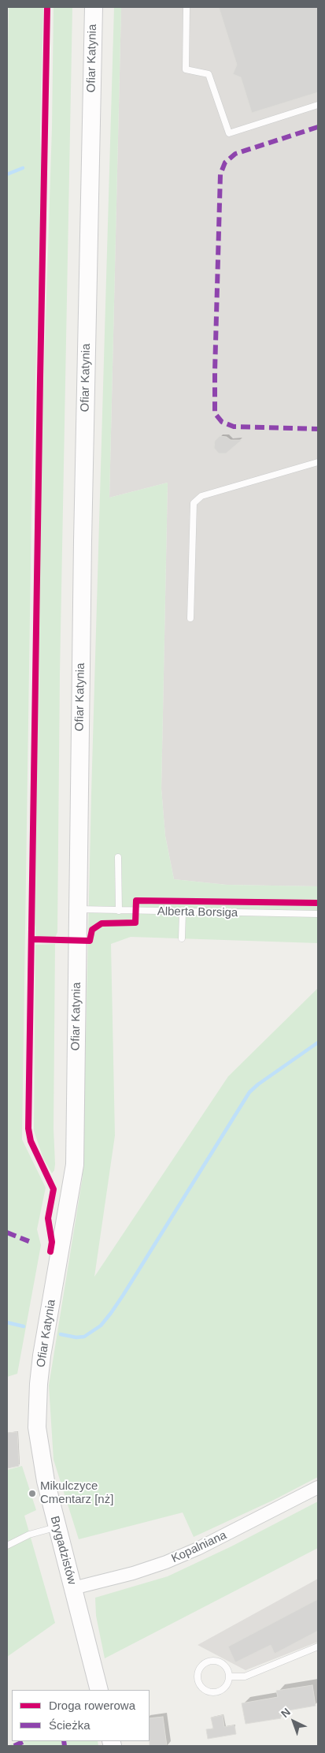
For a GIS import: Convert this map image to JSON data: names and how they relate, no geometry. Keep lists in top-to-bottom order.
{
  "streets": {
    "street": ["Ofiar Katynia", "Kopalniana", "Brygadzistów"],
    "lane": ["Alberta Borsiga"]
  },
  "crossings": [
    ["Ofiar Katynia", "Alberta Borsiga"],
    ["Ofiar Katynia", "Brygadzistów"],
    ["Kopalniana", "Brygadzistów"]
  ],
  "places": ["Mikulczyce Cmentarz [nż]"],
  "legend": ["Droga rowerowa", "Ścieżka"],
  "north": "top left"
}
